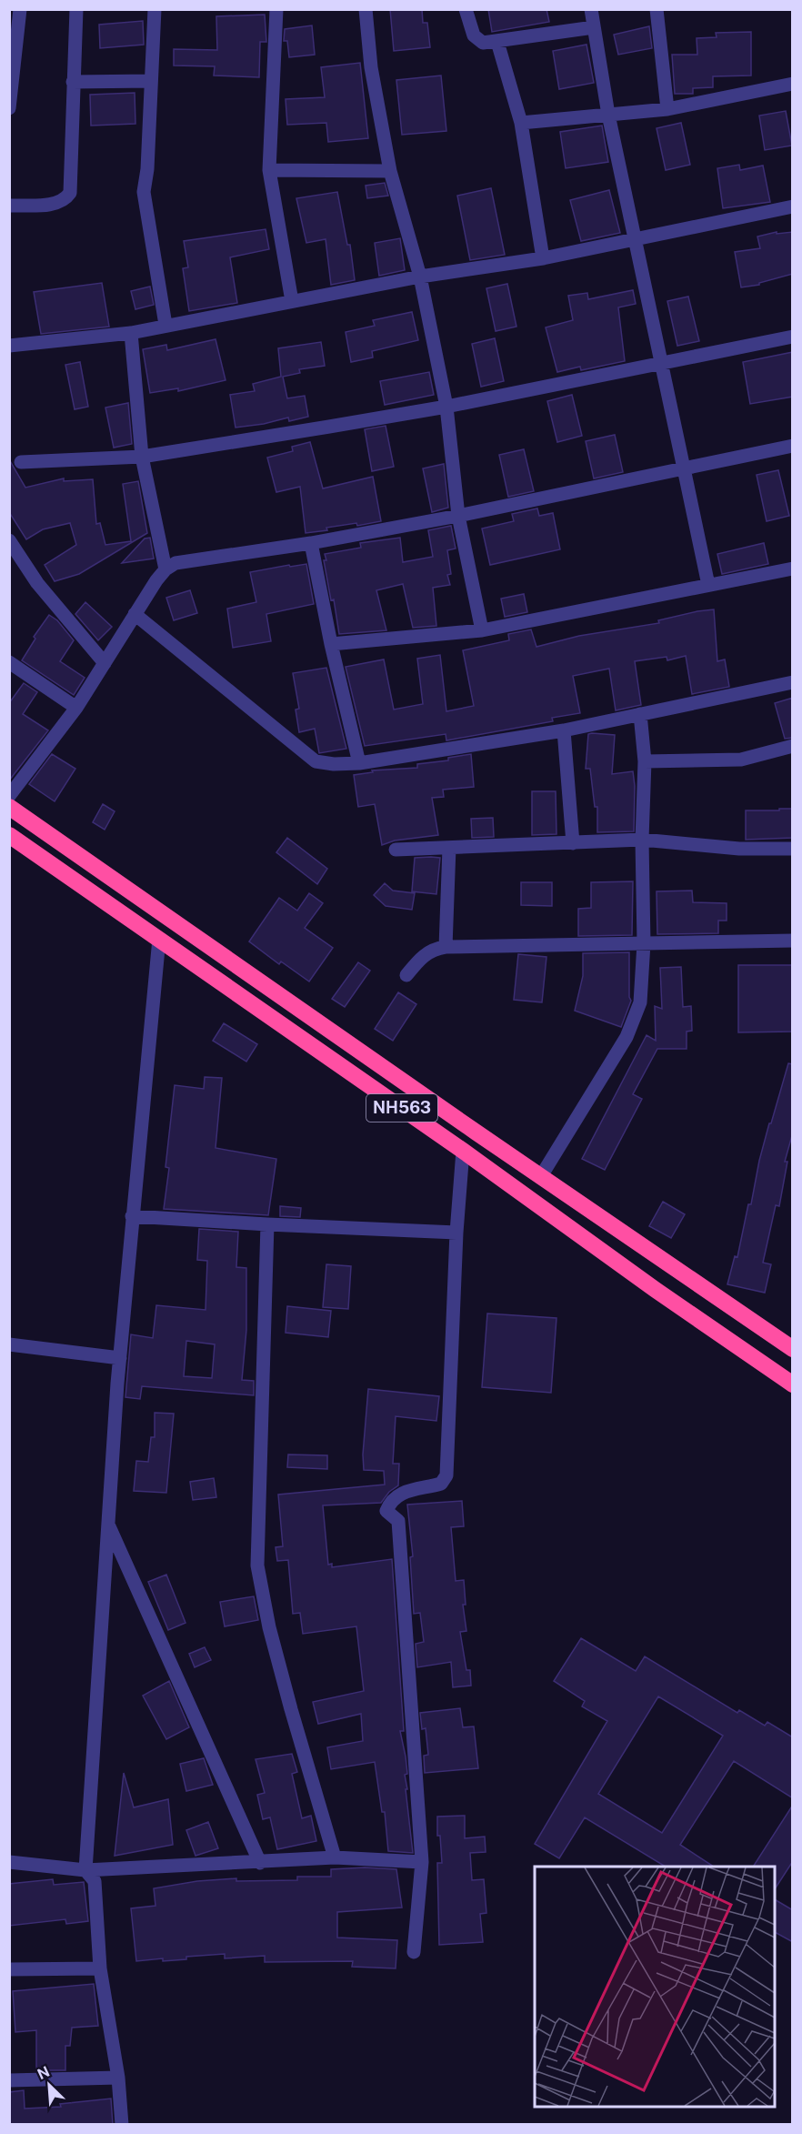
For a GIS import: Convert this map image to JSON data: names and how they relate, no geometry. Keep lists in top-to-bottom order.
{
  "streets": {
    "highway": ["NH563"]
  },
  "north": "top left"
}
